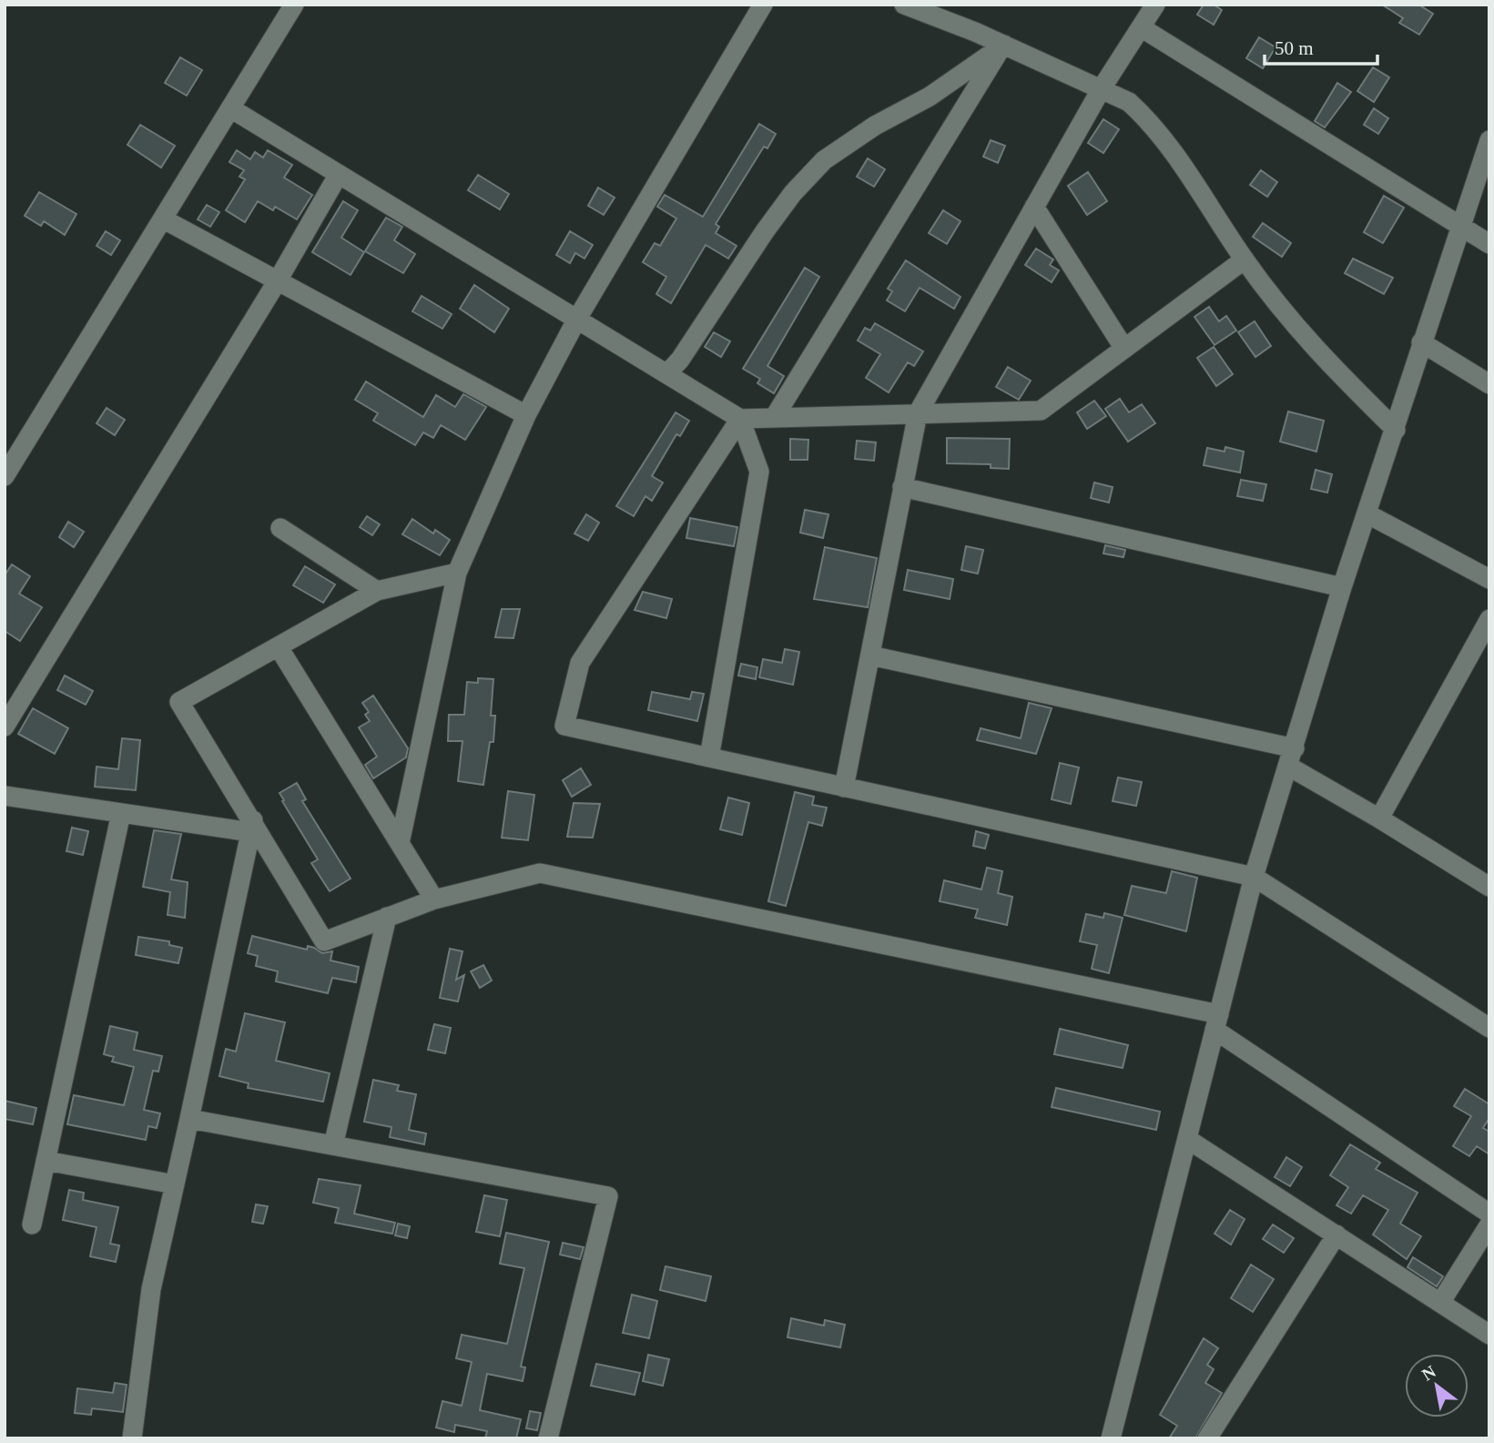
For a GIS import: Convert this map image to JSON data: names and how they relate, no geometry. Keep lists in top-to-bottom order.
{
  "scale_bar": "50 m",
  "north": "top left"
}
